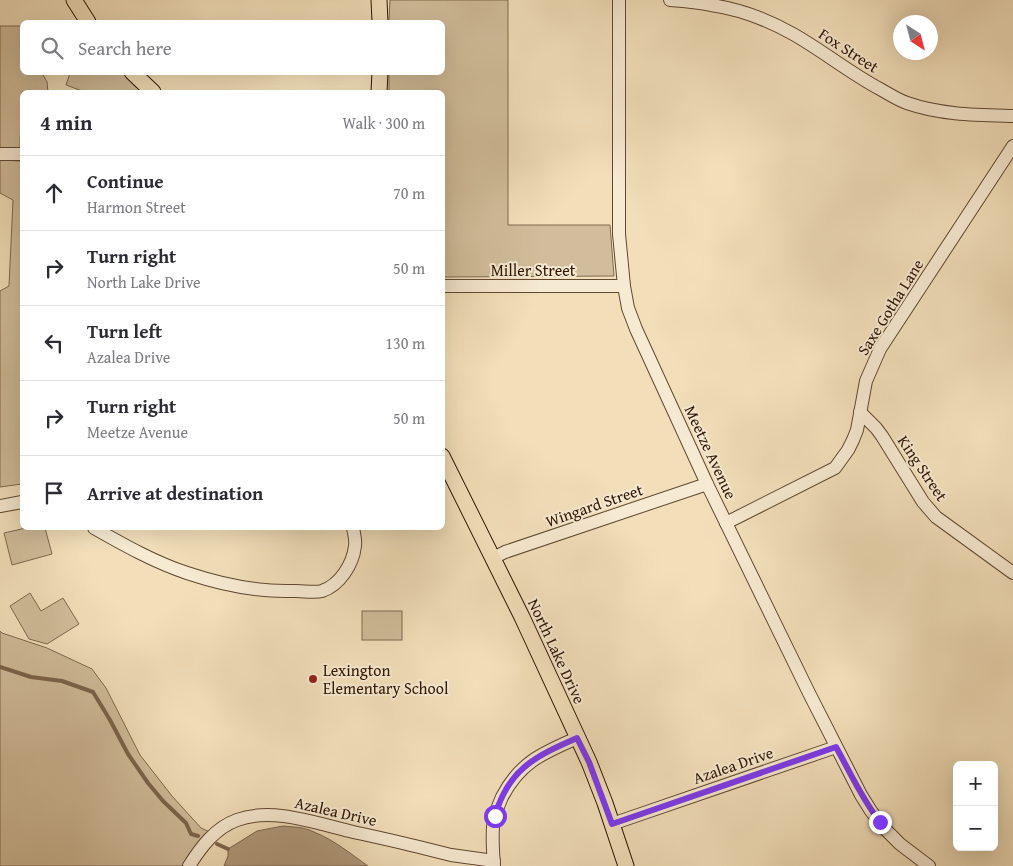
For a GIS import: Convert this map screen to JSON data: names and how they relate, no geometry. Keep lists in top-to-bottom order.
{
  "streets": {
    "main road": ["North Lake Drive"],
    "street": [
      "Fox Street",
      "Miller Street",
      "Saxe Gotha Lane",
      "Meetze Avenue",
      "King Street",
      "Wingard Street",
      "Azalea Drive"
    ]
  },
  "crossings": [
    ["Miller Street", "Meetze Avenue"],
    ["Saxe Gotha Lane", "Meetze Avenue"],
    ["Saxe Gotha Lane", "King Street"],
    ["Meetze Avenue", "Wingard Street"],
    ["Meetze Avenue", "Azalea Drive"],
    ["Wingard Street", "North Lake Drive"],
    ["North Lake Drive", "Azalea Drive"]
  ],
  "places": ["Lexington Elementary School"],
  "north": "bottom right",
  "page": {
    "search": "Search here",
    "heading": ["4 min", "Walk · 300 m"],
    "list": [
      ["Continue", "Harmon Street", "70 m"],
      ["Turn right", "North Lake Drive", "50 m"],
      ["Turn left", "Azalea Drive", "130 m"],
      ["Turn right", "Meetze Avenue", "50 m"],
      "Arrive at destination"
    ],
    "map_buttons": ["+", "−"]
  }
}
